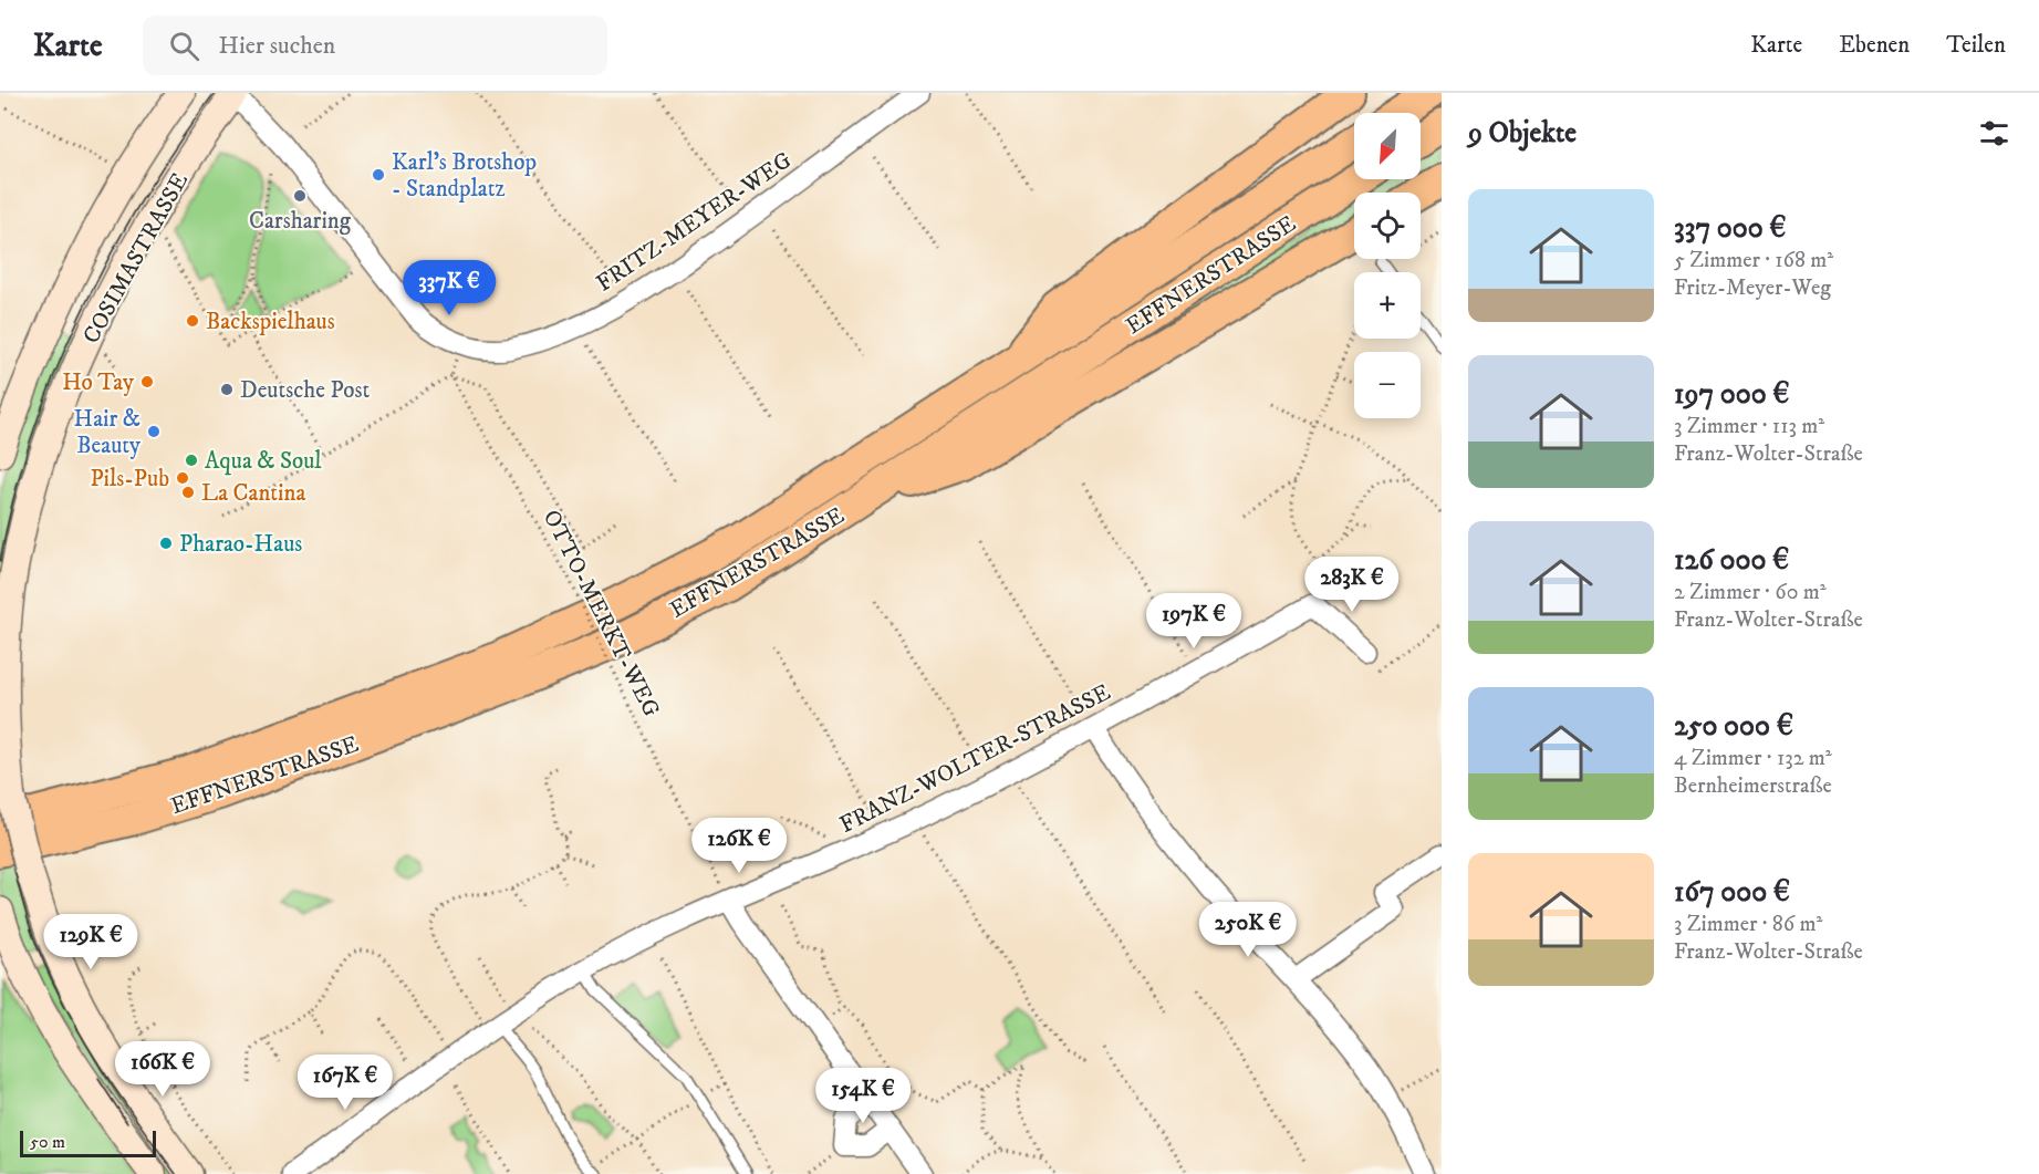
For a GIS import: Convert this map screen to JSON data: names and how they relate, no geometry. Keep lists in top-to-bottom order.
{
  "streets": {
    "highway": ["EFFNERSTRASSE"],
    "main road": ["COSIMASTRASSE"],
    "street": ["FRITZ-MEYER-WEG", "FRANZ-WOLTER-STRASSE"],
    "path": ["OTTO-MERKT-WEG"]
  },
  "crossings": [
    ["FRITZ-MEYER-WEG", "COSIMASTRASSE"],
    ["COSIMASTRASSE", "EFFNERSTRASSE"],
    ["OTTO-MERKT-WEG", "FRANZ-WOLTER-STRASSE"]
  ],
  "places": [
    "Karl's Brotshop - Standplatz",
    "Carsharing",
    "Backspielhaus",
    "Ho Tay",
    "Deutsche Post",
    "Hair & Beauty",
    "Aqua & Soul",
    "Pils-Pub",
    "La Cantina",
    "Pharao-Haus"
  ],
  "scale_bar": "50 m",
  "north": "bottom left",
  "page": {
    "header": "Karte",
    "search": "Hier suchen",
    "nav": ["Karte", "Ebenen", "Teilen"],
    "heading": "9 Objekte",
    "map_buttons": ["+", "−"],
    "list": [
      {
        "name": "337 000 €",
        "note": "5 Zimmer · 168 m² · Fritz-Meyer-Weg"
      },
      {
        "name": "197 000 €",
        "note": "3 Zimmer · 113 m² · Franz-Wolter-Straße"
      },
      {
        "name": "126 000 €",
        "note": "2 Zimmer · 60 m² · Franz-Wolter-Straße"
      },
      {
        "name": "250 000 €",
        "note": "4 Zimmer · 132 m² · Bernheimerstraße"
      },
      {
        "name": "167 000 €",
        "note": "3 Zimmer · 86 m² · Franz-Wolter-Straße"
      }
    ],
    "price": [
      "337K €",
      "283K €",
      "197K €",
      "126K €",
      "250K €",
      "129K €",
      "166K €",
      "167K €",
      "154K €"
    ],
    "scale": "50 m"
  }
}
